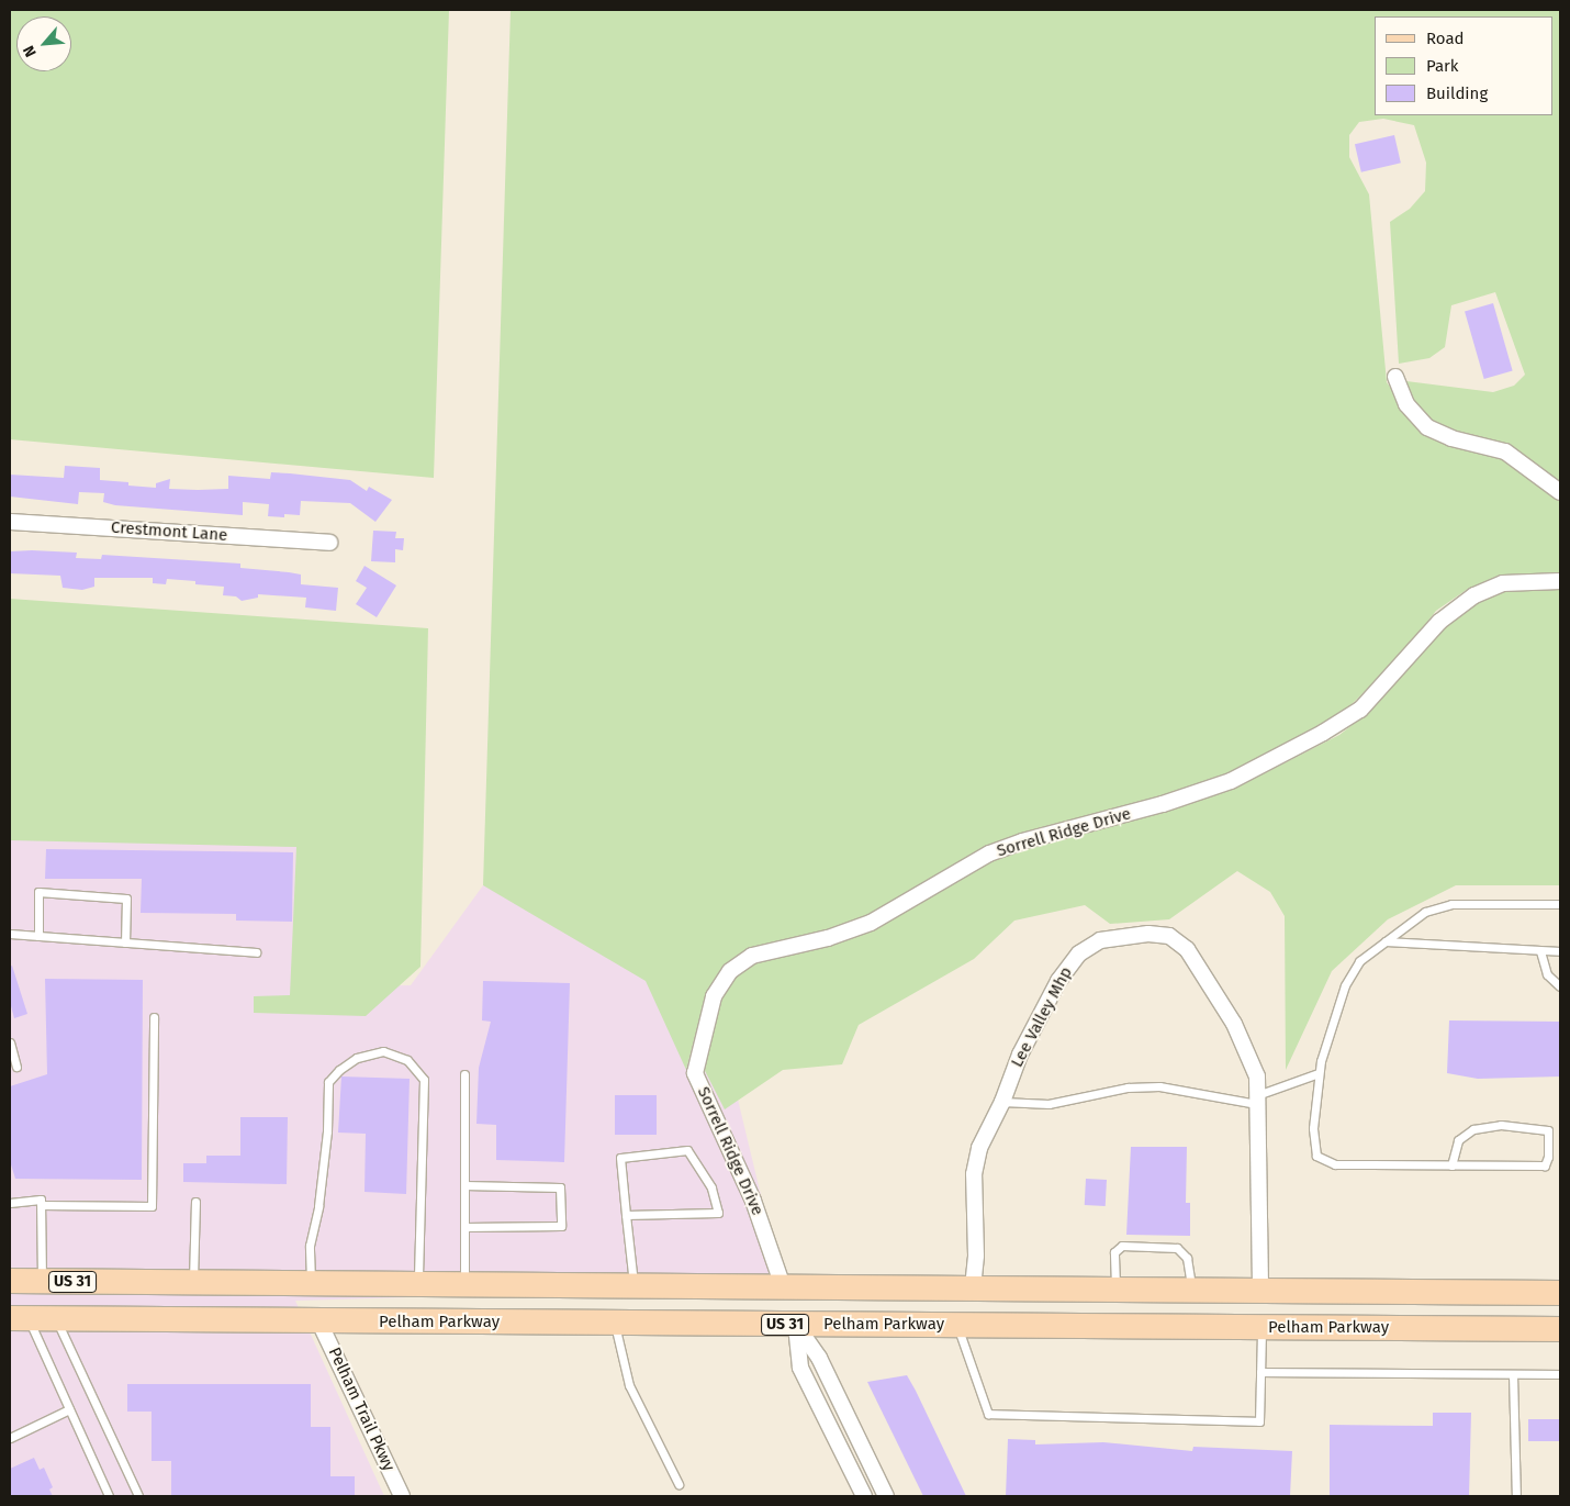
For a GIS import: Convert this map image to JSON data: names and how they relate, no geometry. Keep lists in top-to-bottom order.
{
  "streets": {
    "main road": ["US 31", "Pelham Parkway"],
    "street": [
      "Crestmont Lane",
      "Sorrell Ridge Drive",
      "Lee Valley Mhp",
      "Pelham Trail Pkwy"
    ]
  },
  "crossings": [
    ["Sorrell Ridge Drive", "US 31"],
    ["Lee Valley Mhp", "US 31"],
    ["Pelham Parkway", "Pelham Trail Pkwy"]
  ],
  "legend": ["Road", "Park", "Building"],
  "north": "bottom left"
}
